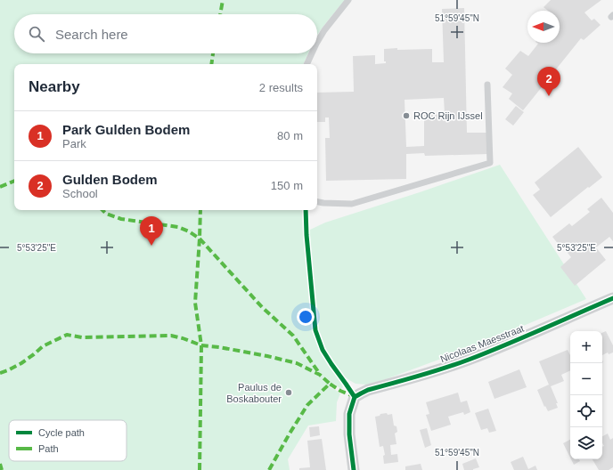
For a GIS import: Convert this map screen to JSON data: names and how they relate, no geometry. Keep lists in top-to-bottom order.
{
  "streets": {
    "street": ["Nicolaas Maesstraat"]
  },
  "places": ["ROC Rijn IJssel", "Paulus de Boskabouter"],
  "legend": ["Cycle path", "Path"],
  "north": "left",
  "page": {
    "search": "Search here",
    "heading": ["Nearby", "2 results"],
    "pins": ["2", "1"],
    "list": [
      {
        "mark": "1",
        "name": "Park Gulden Bodem",
        "note": "Park",
        "value": "80 m"
      },
      {
        "mark": "2",
        "name": "Gulden Bodem",
        "note": "School",
        "value": "150 m"
      }
    ],
    "map_buttons": ["+", "−"]
  },
  "coordinates": ["51°59'45\"N", "5°53'25\"E"]
}
